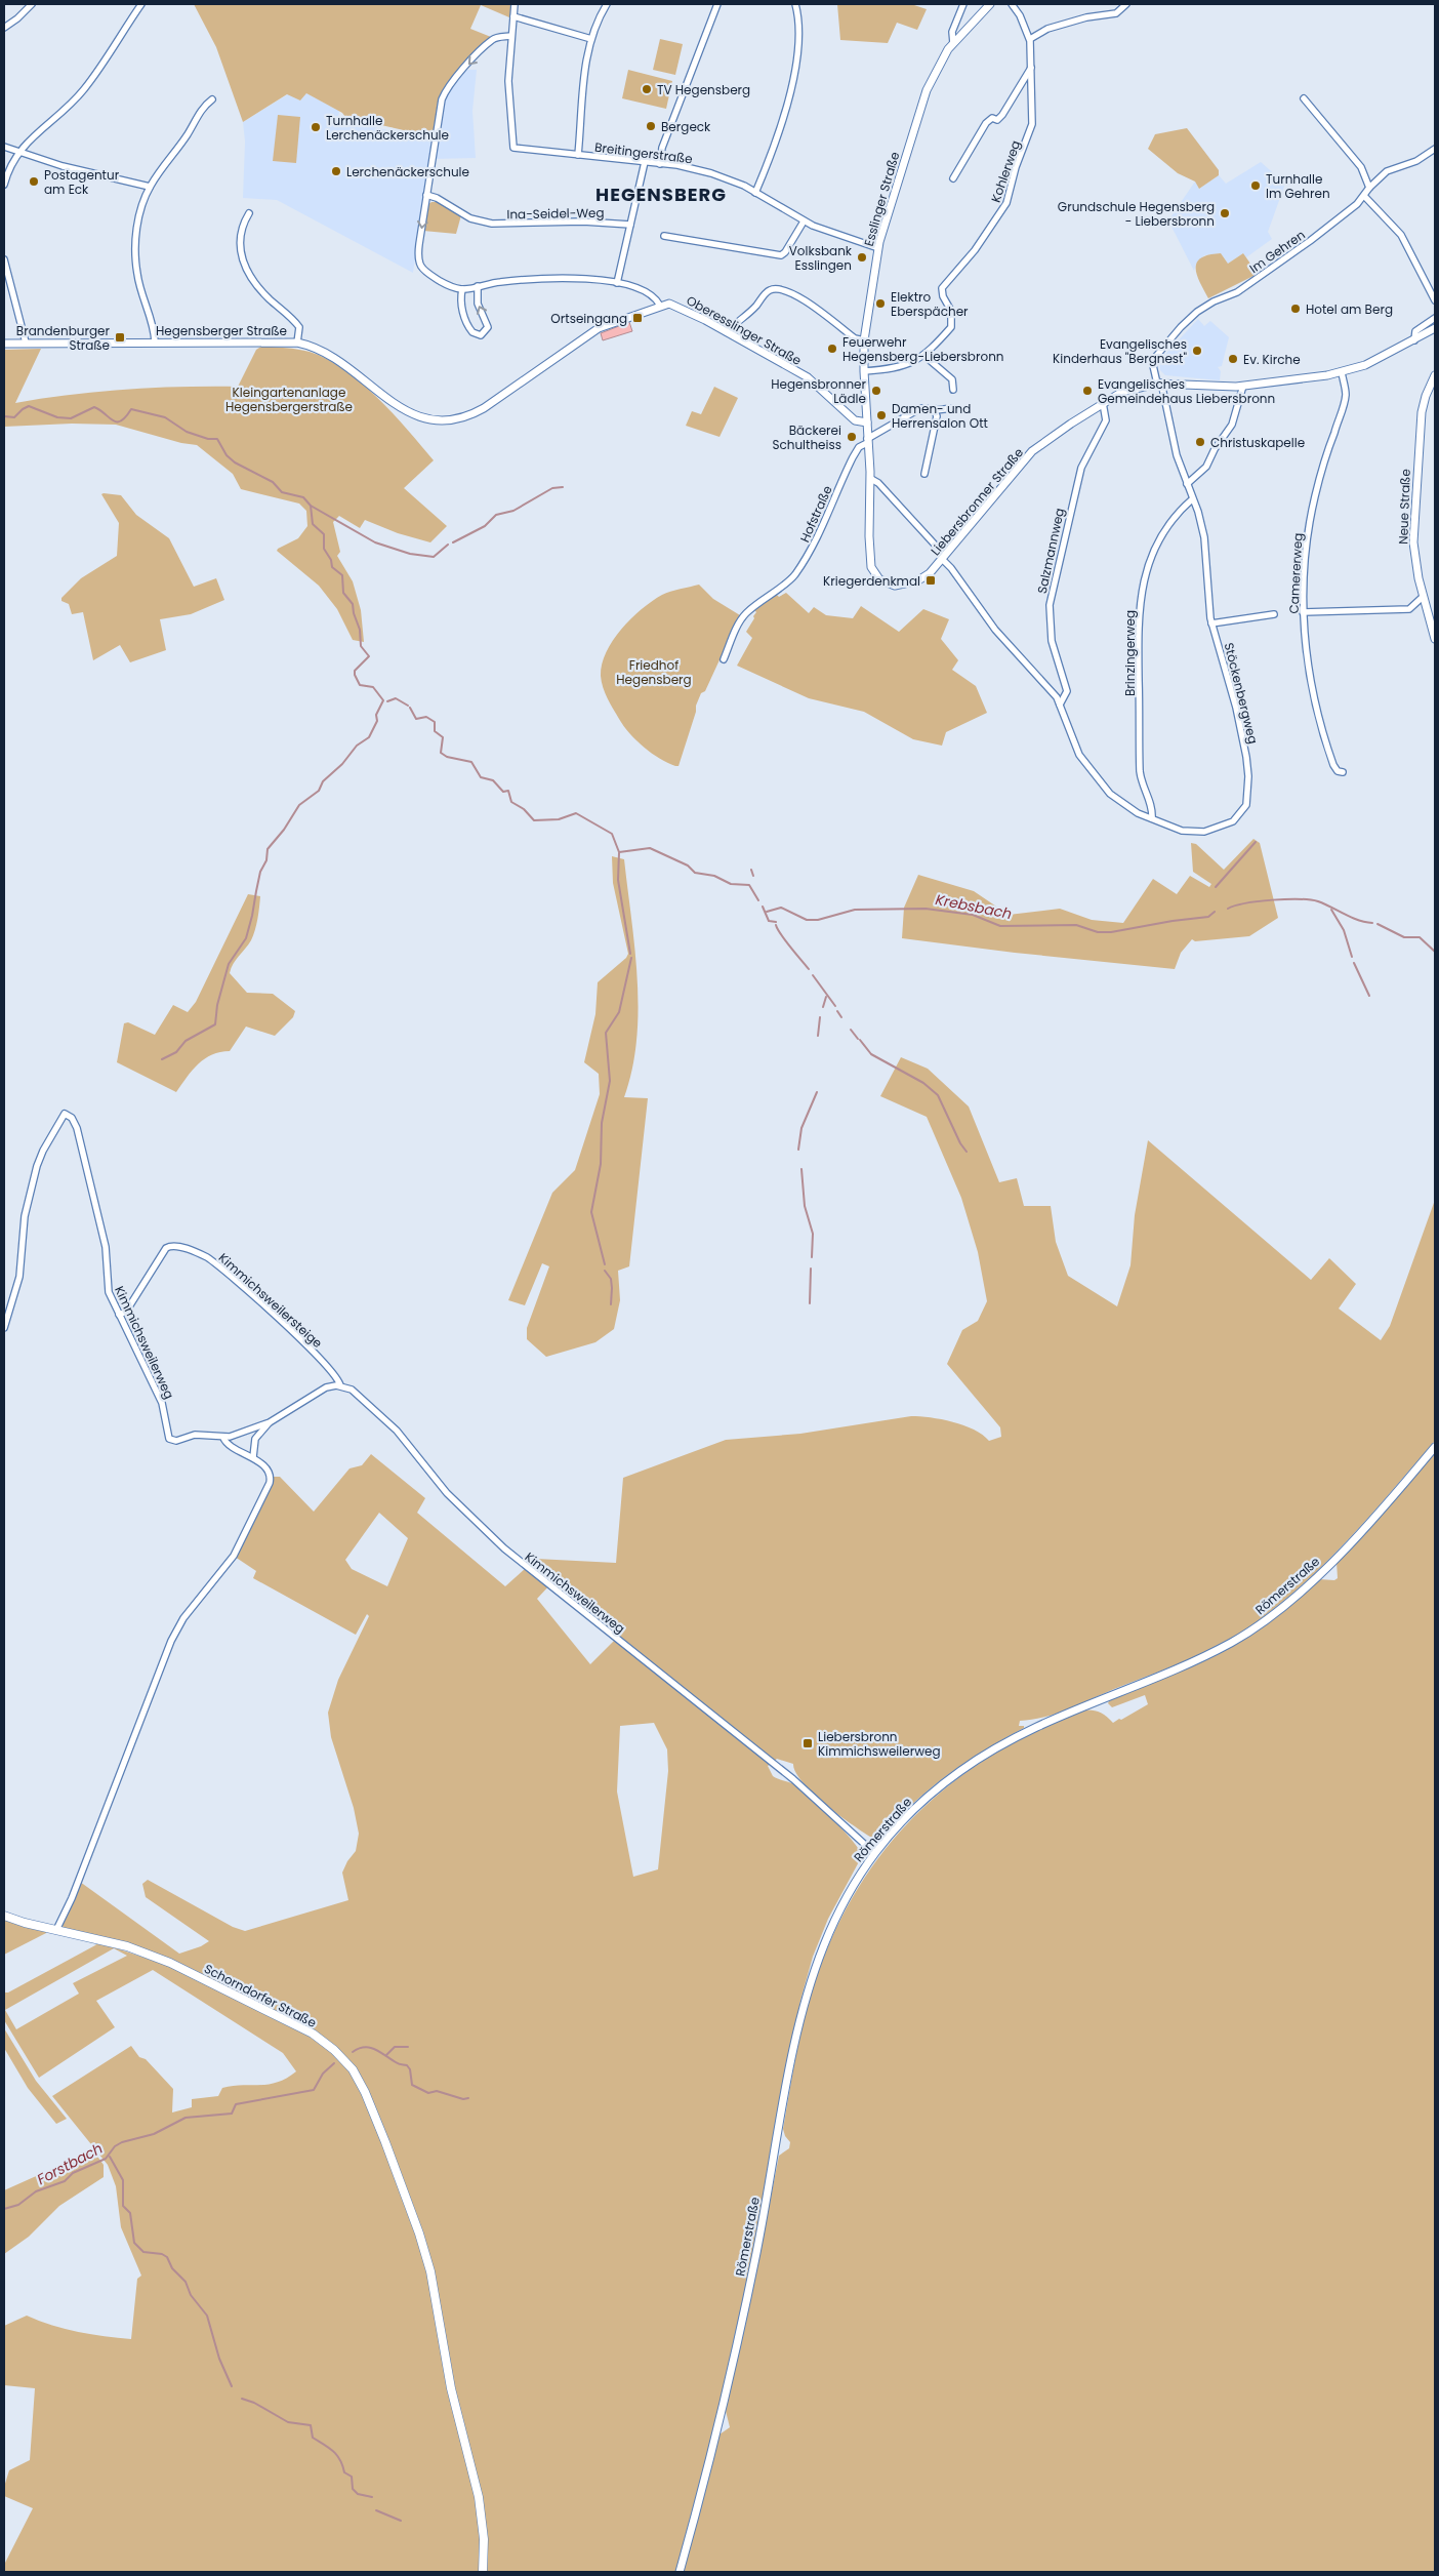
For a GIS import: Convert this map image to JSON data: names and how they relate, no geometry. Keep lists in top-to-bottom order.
{
  "streets": {
    "main road": ["Schorndorfer Straße"],
    "street": [
      "Breitingerstraße",
      "Kohlerweg",
      "Esslinger Straße",
      "Ina-Seidel-Weg",
      "Im Gehren",
      "Hegensberger Straße",
      "Oberesslinger Straße",
      "Liebersbronner Straße",
      "Neue Straße",
      "Hofstraße",
      "Salzmannweg",
      "Camererweg",
      "Brinzingerweg",
      "Stöckenbergweg",
      "Kimmichsweilersteige",
      "Kimmichsweilerweg",
      "Römerstraße"
    ]
  },
  "crossings": [
    ["Breitingerstraße", "Esslinger Straße"],
    ["Esslinger Straße", "Oberesslinger Straße"],
    ["Esslinger Straße", "Liebersbronner Straße"],
    ["Esslinger Straße", "Hofstraße"],
    ["Ina-Seidel-Weg", "Oberesslinger Straße"],
    ["Im Gehren", "Liebersbronner Straße"],
    ["Im Gehren", "Stöckenbergweg"],
    ["Hegensberger Straße", "Oberesslinger Straße"],
    ["Liebersbronner Straße", "Hofstraße"],
    ["Liebersbronner Straße", "Salzmannweg"],
    ["Liebersbronner Straße", "Stöckenbergweg"],
    ["Salzmannweg", "Stöckenbergweg"],
    ["Brinzingerweg", "Stöckenbergweg"],
    ["Kimmichsweilersteige", "Kimmichsweilerweg"],
    ["Kimmichsweilerweg", "Römerstraße"]
  ],
  "districts": ["HEGENSBERG"],
  "water": ["Krebsbach", "Forstbach"],
  "parks": ["Kleingartenanlage Hegensbergerstraße", "Friedhof Hegensberg"],
  "places": {
    "other": [
      "TV Hegensberg",
      "Bergeck",
      "Turnhalle Lerchenäckerschule",
      "Lerchenäckerschule",
      "Postagentur am Eck",
      "Turnhalle Im Gehren",
      "Grundschule Hegensberg - Liebersbronn",
      "Volksbank Esslingen",
      "Elektro Eberspächer",
      "Hotel am Berg",
      "Feuerwehr Hegensberg-Liebersbronn",
      "Evangelisches Kinderhaus \"Bergnest\"",
      "Ev. Kirche",
      "Hegensbronner Lädle",
      "Evangelisches Gemeindehaus Liebersbronn",
      "Damen- und Herrensalon Ott",
      "Bäckerei Schultheiss",
      "Christuskapelle"
    ],
    "transit": [
      "Ortseingang",
      "Brandenburger Straße",
      "Kriegerdenkmal",
      "Liebersbronn Kimmichsweilerweg"
    ]
  }
}
